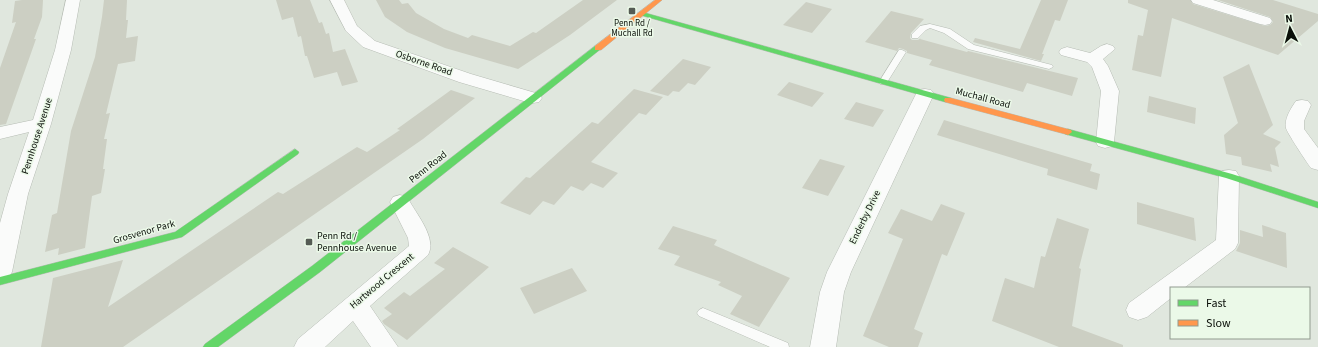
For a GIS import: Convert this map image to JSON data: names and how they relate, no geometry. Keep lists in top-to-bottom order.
{
  "streets": {
    "main road": ["Muchall Road", "Penn Road", "Grosvenor Park"],
    "street": [
      "Osborne Road",
      "Pennhouse Avenue",
      "Enderby Drive",
      "Hartwood Crescent"
    ]
  },
  "crossings": [
    ["Osborne Road", "Penn Road"],
    ["Muchall Road", "Penn Road"],
    ["Muchall Road", "Enderby Drive"],
    ["Penn Road", "Hartwood Crescent"]
  ],
  "places": {
    "transit": ["Penn Rd / Muchall Rd", "Penn Rd / Pennhouse Avenue"]
  },
  "legend": ["Fast", "Slow"],
  "north": "top"
}
